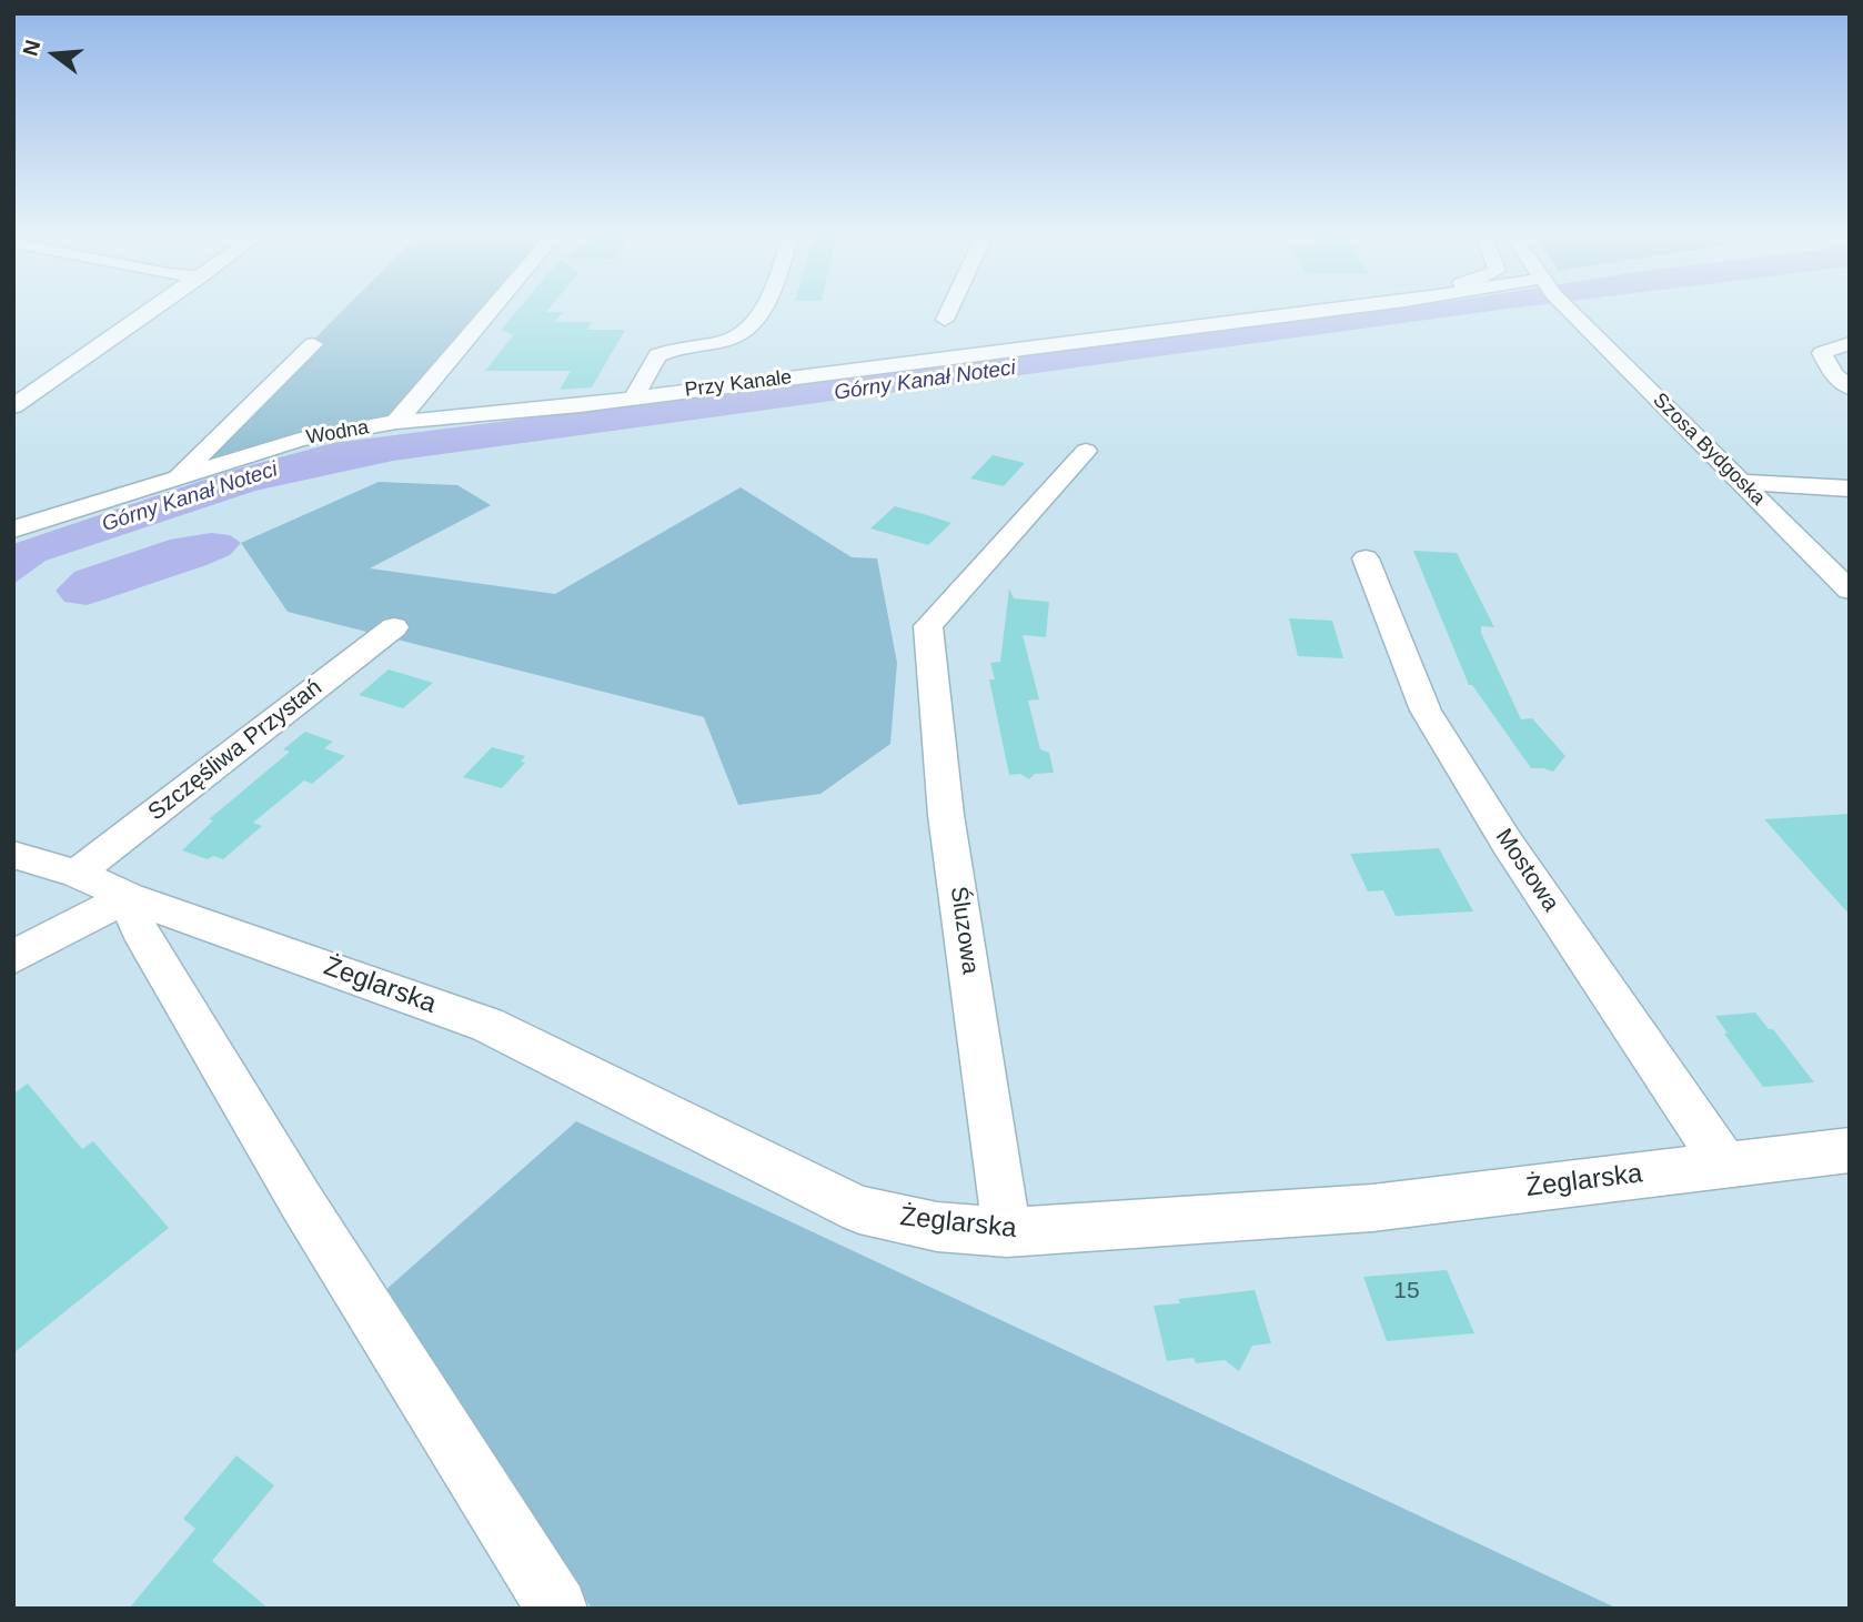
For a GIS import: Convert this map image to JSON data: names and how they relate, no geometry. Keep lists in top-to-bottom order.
{
  "streets": {
    "street": [
      "Przy Kanale",
      "Wodna",
      "Szosa Bydgoska",
      "Szczęśliwa Przystań",
      "Mostowa",
      "Śluzowa",
      "Żeglarska"
    ]
  },
  "crossings": [
    ["Przy Kanale", "Wodna"],
    ["Szczęśliwa Przystań", "Żeglarska"],
    ["Mostowa", "Żeglarska"],
    ["Śluzowa", "Żeglarska"]
  ],
  "water": ["Górny Kanał Noteci"],
  "house_numbers": ["15"],
  "north": "left"
}
